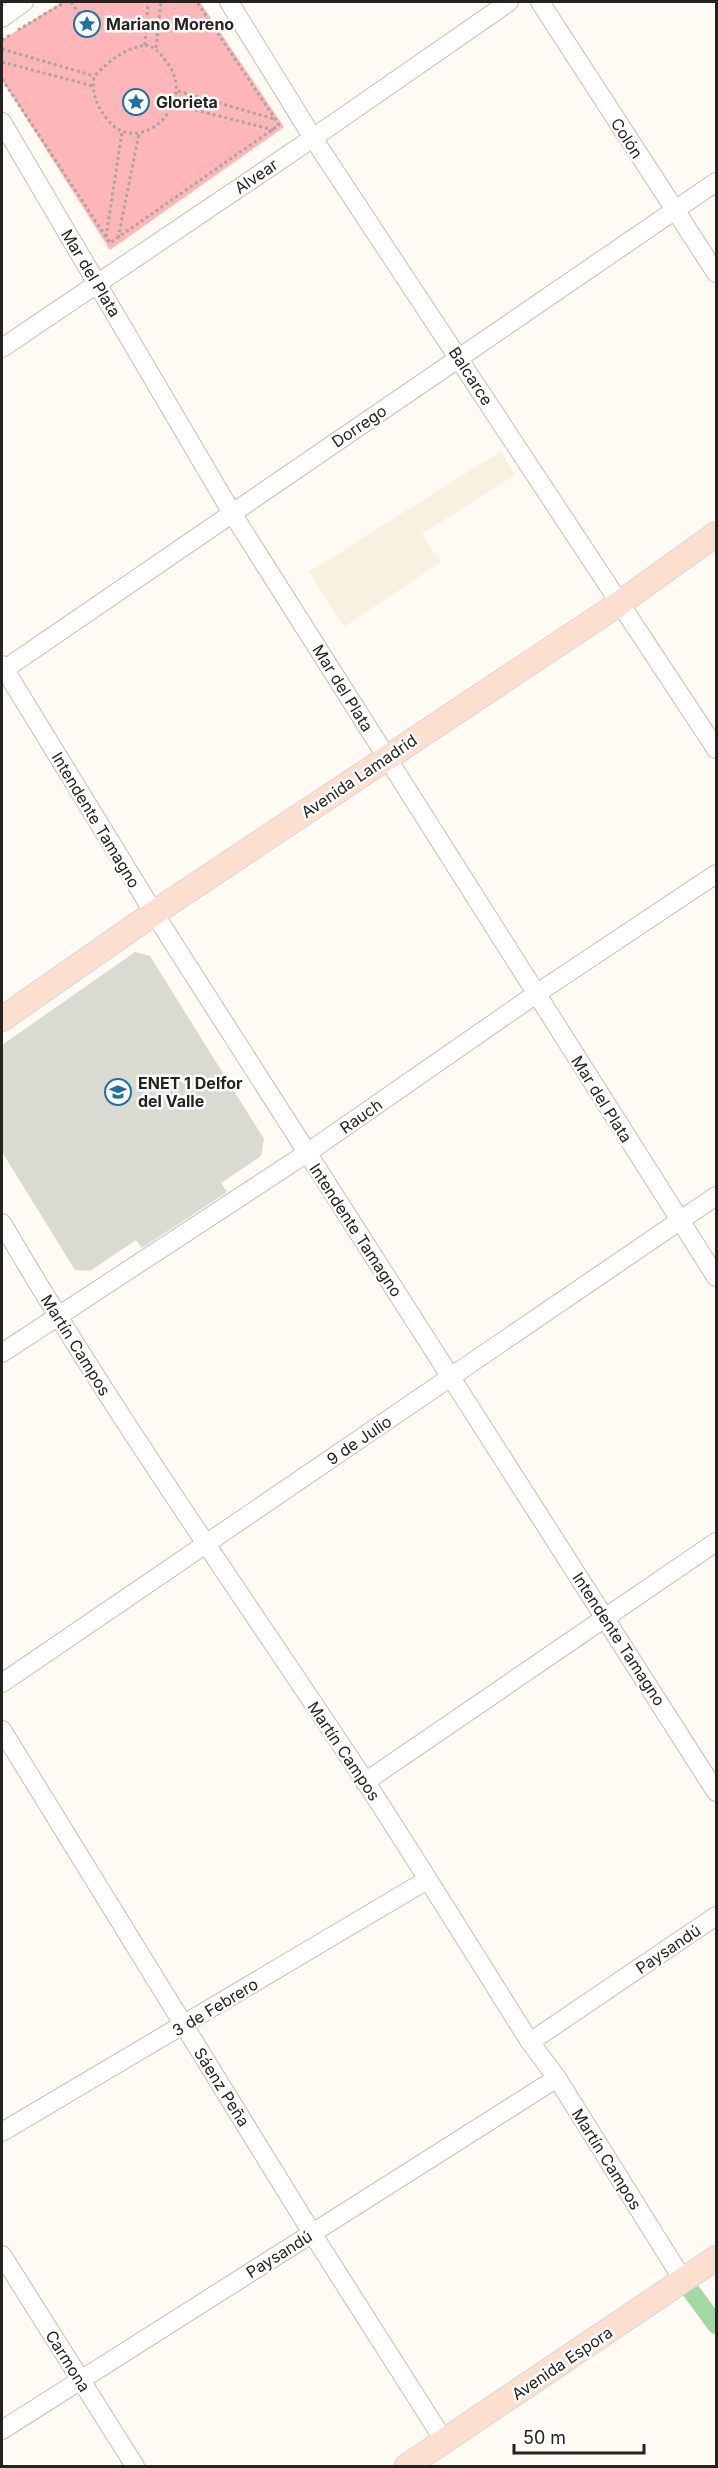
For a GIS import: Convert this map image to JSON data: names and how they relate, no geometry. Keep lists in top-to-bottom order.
{
  "streets": {
    "main road": ["Avenida Lamadrid", "Avenida Espora"],
    "street": [
      "Colón",
      "Alvear",
      "Mar del Plata",
      "Balcarce",
      "Dorrego",
      "Intendente Tamagno",
      "Rauch",
      "Martín Campos",
      "9 de Julio",
      "Paysandú",
      "3 de Febrero",
      "Sáenz Peña",
      "Carmona"
    ]
  },
  "crossings": [
    ["Colón", "Dorrego"],
    ["Alvear", "Mar del Plata"],
    ["Alvear", "Balcarce"],
    ["Mar del Plata", "Dorrego"],
    ["Mar del Plata", "Avenida Lamadrid"],
    ["Mar del Plata", "Rauch"],
    ["Mar del Plata", "9 de Julio"],
    ["Balcarce", "Dorrego"],
    ["Balcarce", "Avenida Lamadrid"],
    ["Dorrego", "Intendente Tamagno"],
    ["Avenida Lamadrid", "Intendente Tamagno"],
    ["Intendente Tamagno", "Rauch"],
    ["Intendente Tamagno", "9 de Julio"],
    ["Rauch", "Martín Campos"],
    ["Martín Campos", "9 de Julio"],
    ["Martín Campos", "Paysandú"],
    ["Martín Campos", "3 de Febrero"],
    ["Martín Campos", "Avenida Espora"],
    ["Paysandú", "Sáenz Peña"],
    ["Paysandú", "Carmona"],
    ["3 de Febrero", "Sáenz Peña"],
    ["Sáenz Peña", "Avenida Espora"]
  ],
  "places": {
    "place": ["Mariano Moreno", "Glorieta"],
    "school or university": ["ENET 1 Delfor del Valle"]
  },
  "scale_bar": "50 m"
}
